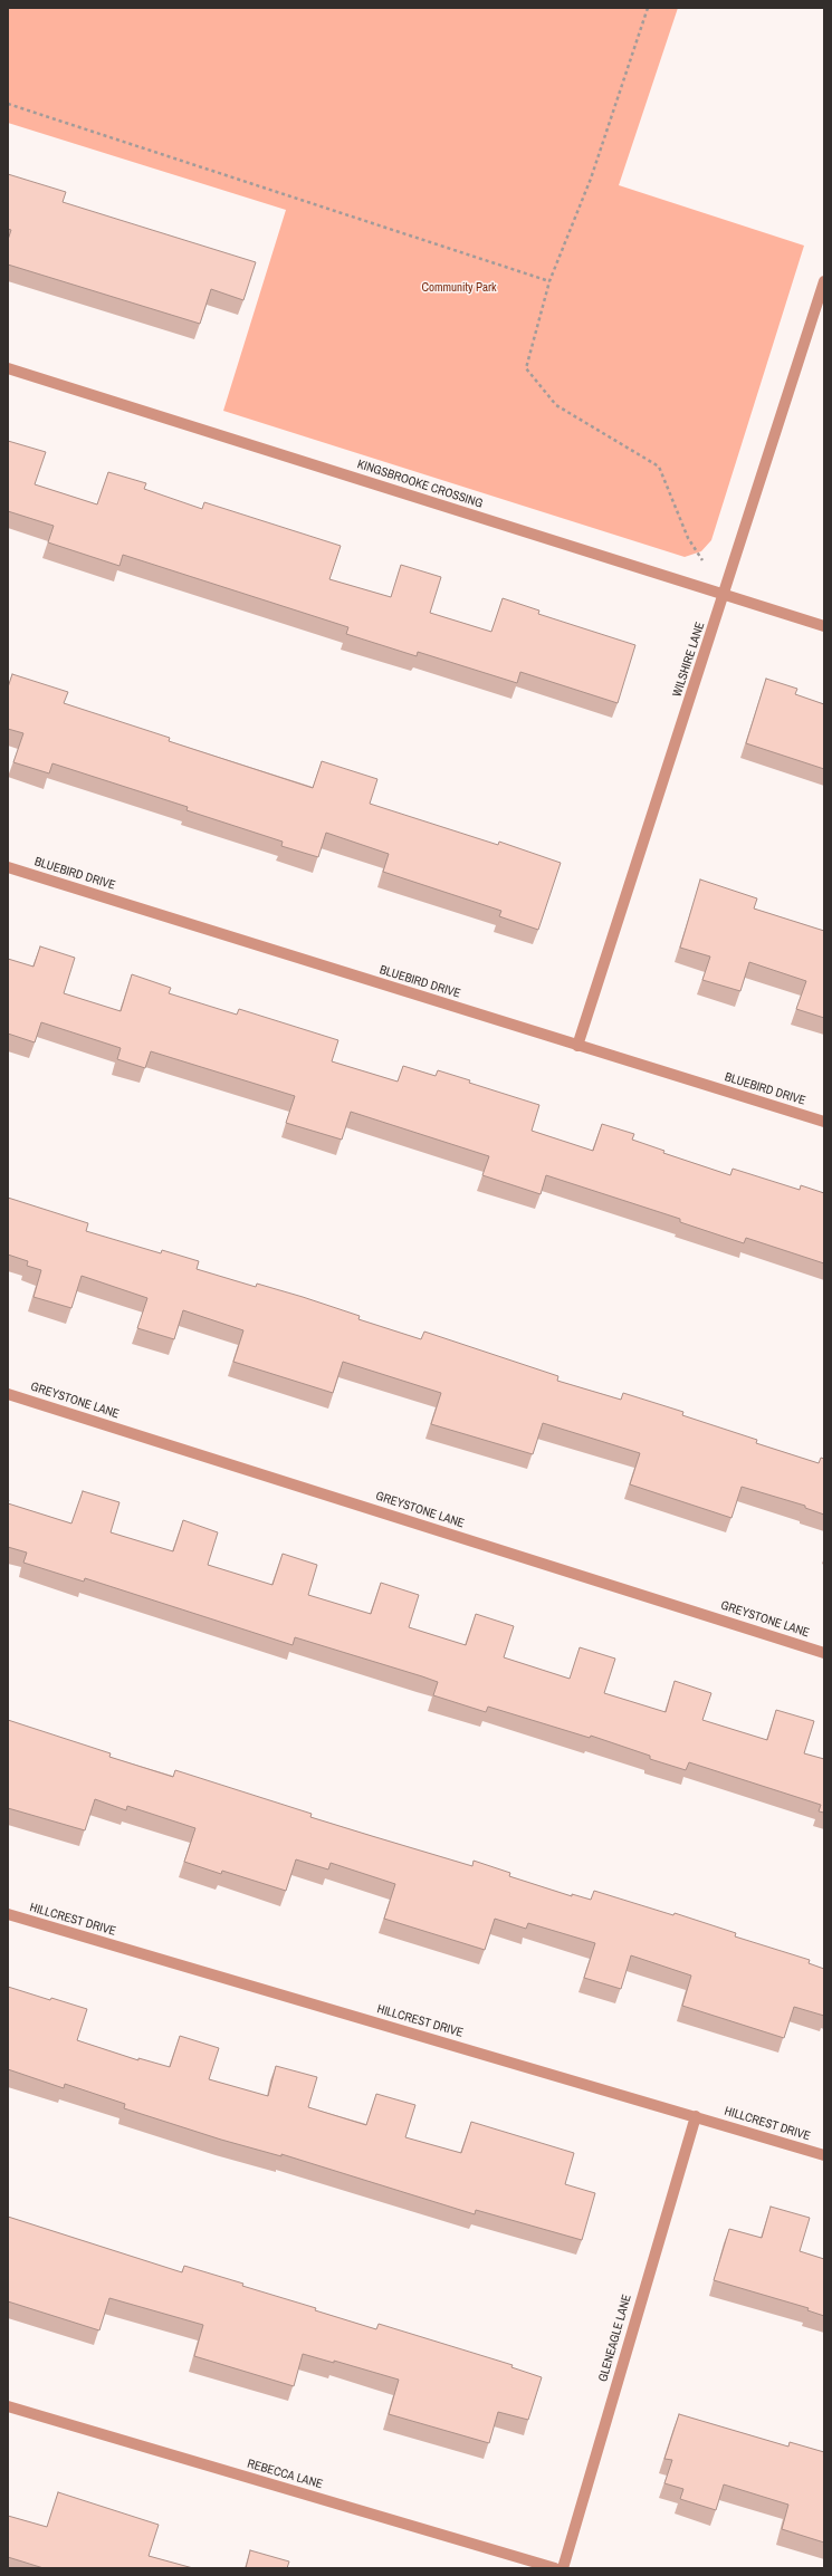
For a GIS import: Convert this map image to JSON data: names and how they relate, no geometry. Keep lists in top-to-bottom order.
{
  "streets": {
    "street": [
      "KINGSBROOKE CROSSING",
      "WILSHIRE LANE",
      "BLUEBIRD DRIVE",
      "GREYSTONE LANE",
      "HILLCREST DRIVE",
      "GLENEAGLE LANE",
      "REBECCA LANE"
    ]
  },
  "crossings": [
    ["KINGSBROOKE CROSSING", "WILSHIRE LANE"],
    ["WILSHIRE LANE", "BLUEBIRD DRIVE"],
    ["HILLCREST DRIVE", "GLENEAGLE LANE"]
  ],
  "parks": ["Community Park"]
}
